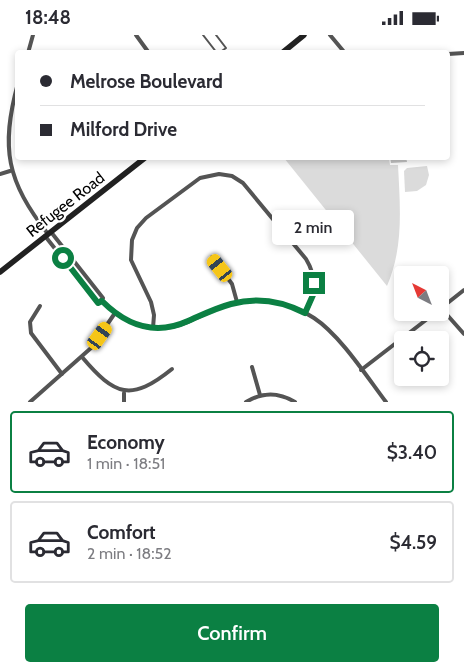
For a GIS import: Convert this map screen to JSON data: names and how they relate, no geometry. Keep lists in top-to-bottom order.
{
  "streets": {
    "main road": ["Refugee Road"]
  },
  "north": "top left",
  "page": {
    "status": "18:48",
    "banner": ["Melrose Boulevard", "Milford Drive"],
    "bubble": "2 min",
    "list": [
      {
        "name": "Economy",
        "note": "1 min · 18:51",
        "value": "$3.40"
      },
      {
        "name": "Comfort",
        "note": "2 min · 18:52",
        "value": "$4.59"
      }
    ],
    "buttons": "Confirm"
  }
}
